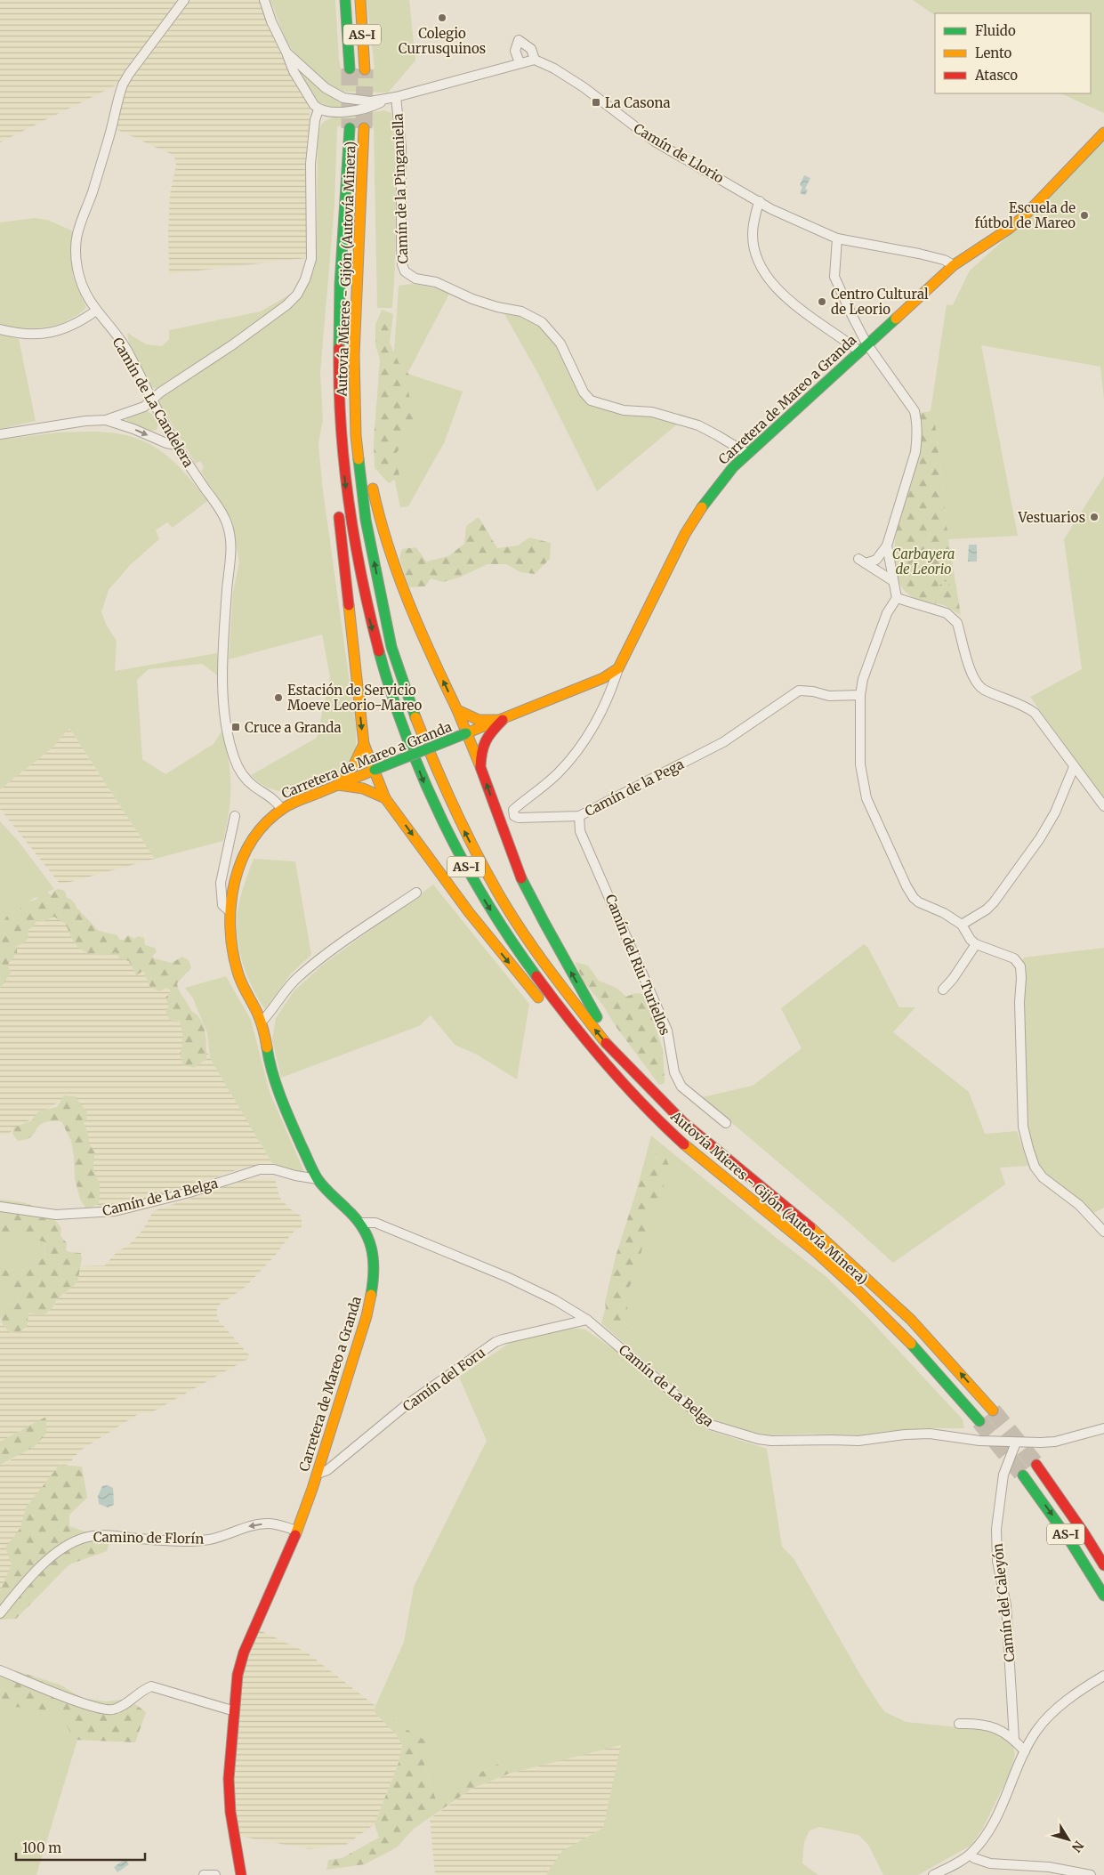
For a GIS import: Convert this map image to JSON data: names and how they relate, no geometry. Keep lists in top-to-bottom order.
{
  "streets": {
    "main road": ["AS-I", "Autovía Mieres - Gijón (Autovía Minera)", "Carretera de Mareo a Granda"],
    "street": [
      "Camín de Llorio",
      "Camín de la Pinganiella",
      "Camín de La Candelera",
      "Camín de la Pega",
      "Camín del Riu Turiellos",
      "Camín de La Belga",
      "Camín del Foru",
      "Camino de Florín",
      "Camín del Caleyón"
    ]
  },
  "crossings": [
    ["Camín de Llorio", "Carretera de Mareo a Granda"],
    ["Camín de la Pinganiella", "Carretera de Mareo a Granda"],
    ["Carretera de Mareo a Granda", "Camín de La Candelera"],
    ["Carretera de Mareo a Granda", "Camín de la Pega"],
    ["Carretera de Mareo a Granda", "Camín de La Belga"],
    ["Carretera de Mareo a Granda", "Camín del Foru"],
    ["Carretera de Mareo a Granda", "Camino de Florín"],
    ["Camín de la Pega", "Camín del Riu Turiellos"],
    ["Camín de La Belga", "Camín del Foru"],
    ["Camín de La Belga", "Camín del Caleyón"]
  ],
  "one_way": ["Camino de Florín"],
  "parks": ["Carbayera de Leorio"],
  "places": {
    "other": [
      "Colegio Currusquinos",
      "Escuela de fútbol de Mareo",
      "Centro Cultural de Leorio",
      "Vestuarios",
      "Estación de Servicio Moeve Leorio-Mareo"
    ],
    "transit": ["La Casona", "Cruce a Granda"]
  },
  "legend": ["Fluido", "Lento", "Atasco"],
  "scale_bar": "100 m",
  "north": "bottom right"
}
